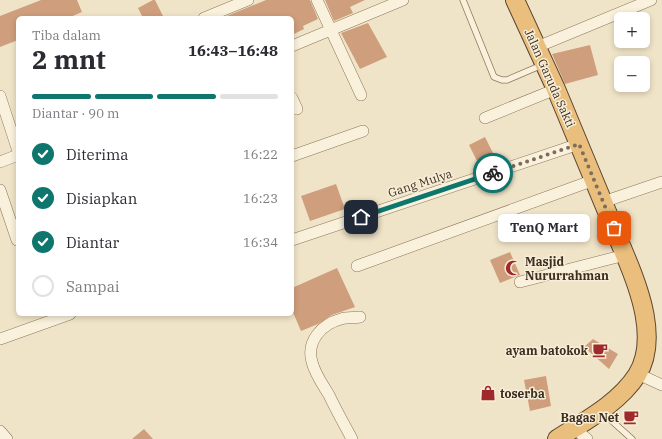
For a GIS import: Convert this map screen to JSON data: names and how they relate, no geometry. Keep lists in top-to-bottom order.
{
  "streets": {
    "highway": ["Jalan Garuda Sakti"],
    "street": ["Gang Mulya"]
  },
  "crossings": [
    ["Jalan Garuda Sakti", "Gang Mulya"]
  ],
  "places": {
    "other": ["TenQ Mart"],
    "mosque": ["Masjid Nururrahman"],
    "cafe": ["ayam batokok", "Bagas Net"],
    "shop": ["toserba"]
  },
  "page": {
    "map_buttons": ["+", "−"],
    "heading": ["2 mnt", "Tiba dalam", "16:43–16:48"],
    "bar": "Diantar · 90 m",
    "list": [
      ["Diterima", "16:22"],
      ["Disiapkan", "16:23"],
      ["Diantar", "16:34"],
      "Sampai"
    ],
    "bubble": "TenQ Mart"
  }
}
